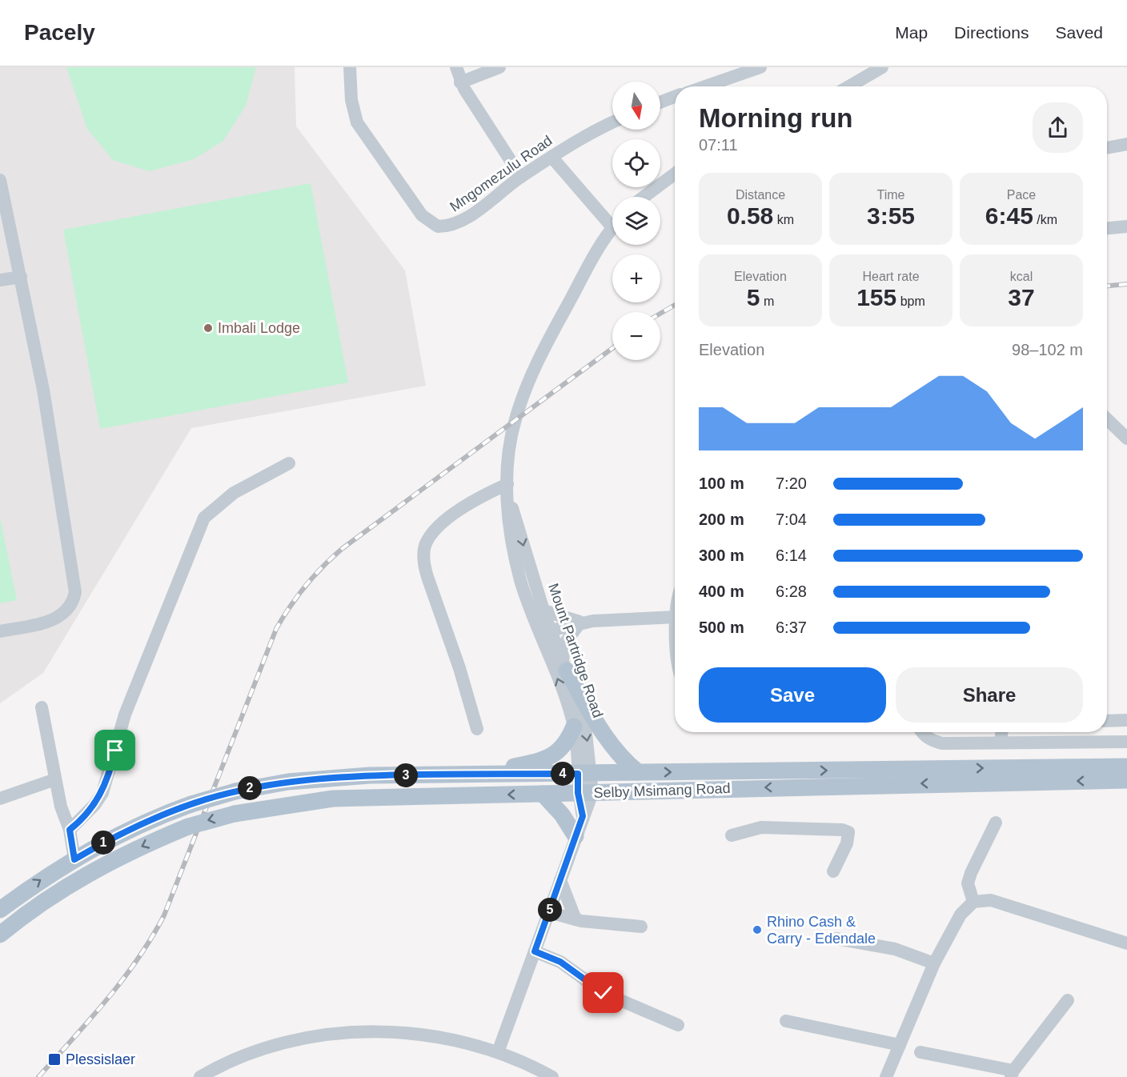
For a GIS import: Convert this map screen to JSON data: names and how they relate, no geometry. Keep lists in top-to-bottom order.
{
  "streets": {
    "main road": ["Selby Msimang Road"],
    "street": ["Mngomezulu Road", "Mount Partridge Road"]
  },
  "crossings": [
    ["Mount Partridge Road", "Selby Msimang Road"]
  ],
  "places": {
    "other": ["Imbali Lodge", "Rhino Cash & Carry - Edendale"],
    "transit": ["Plessislaer"]
  },
  "north": "bottom",
  "page": {
    "header": "Pacely",
    "nav": ["Map", "Directions", "Saved"],
    "map_buttons": ["+", "−"],
    "heading": ["Morning run", "07:11"],
    "stats": [
      ["Distance", "0.58 km"],
      ["Time", "3:55"],
      ["Pace", "6:45 /km"],
      ["Elevation", "5 m"],
      ["Heart rate", "155 bpm"],
      ["kcal", "37"]
    ],
    "chart": ["Elevation", "98–102 m"],
    "list": [
      {
        "name": "100 m",
        "note": "7:20"
      },
      {
        "name": "200 m",
        "note": "7:04"
      },
      {
        "name": "300 m",
        "note": "6:14"
      },
      {
        "name": "400 m",
        "note": "6:28"
      },
      {
        "name": "500 m",
        "note": "6:37"
      }
    ],
    "buttons": ["Save", "Share"],
    "pins": [
      "4",
      "3",
      "2",
      "1",
      "5"
    ]
  }
}
